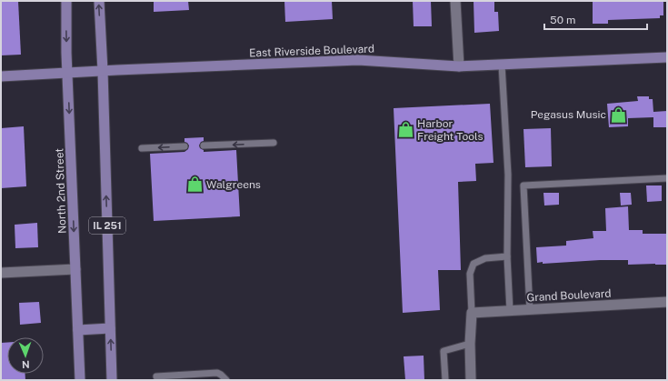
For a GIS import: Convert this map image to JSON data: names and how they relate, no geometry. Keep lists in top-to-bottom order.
{
  "streets": {
    "main road": ["East Riverside Boulevard", "North 2nd Street", "IL 251"],
    "street": ["Grand Boulevard"]
  },
  "crossings": [
    ["East Riverside Boulevard", "North 2nd Street"],
    ["East Riverside Boulevard", "IL 251"]
  ],
  "places": {
    "shop": ["Pegasus Music", "Harbor Freight Tools", "Walgreens"]
  },
  "scale_bar": "50 m",
  "north": "bottom"
}
